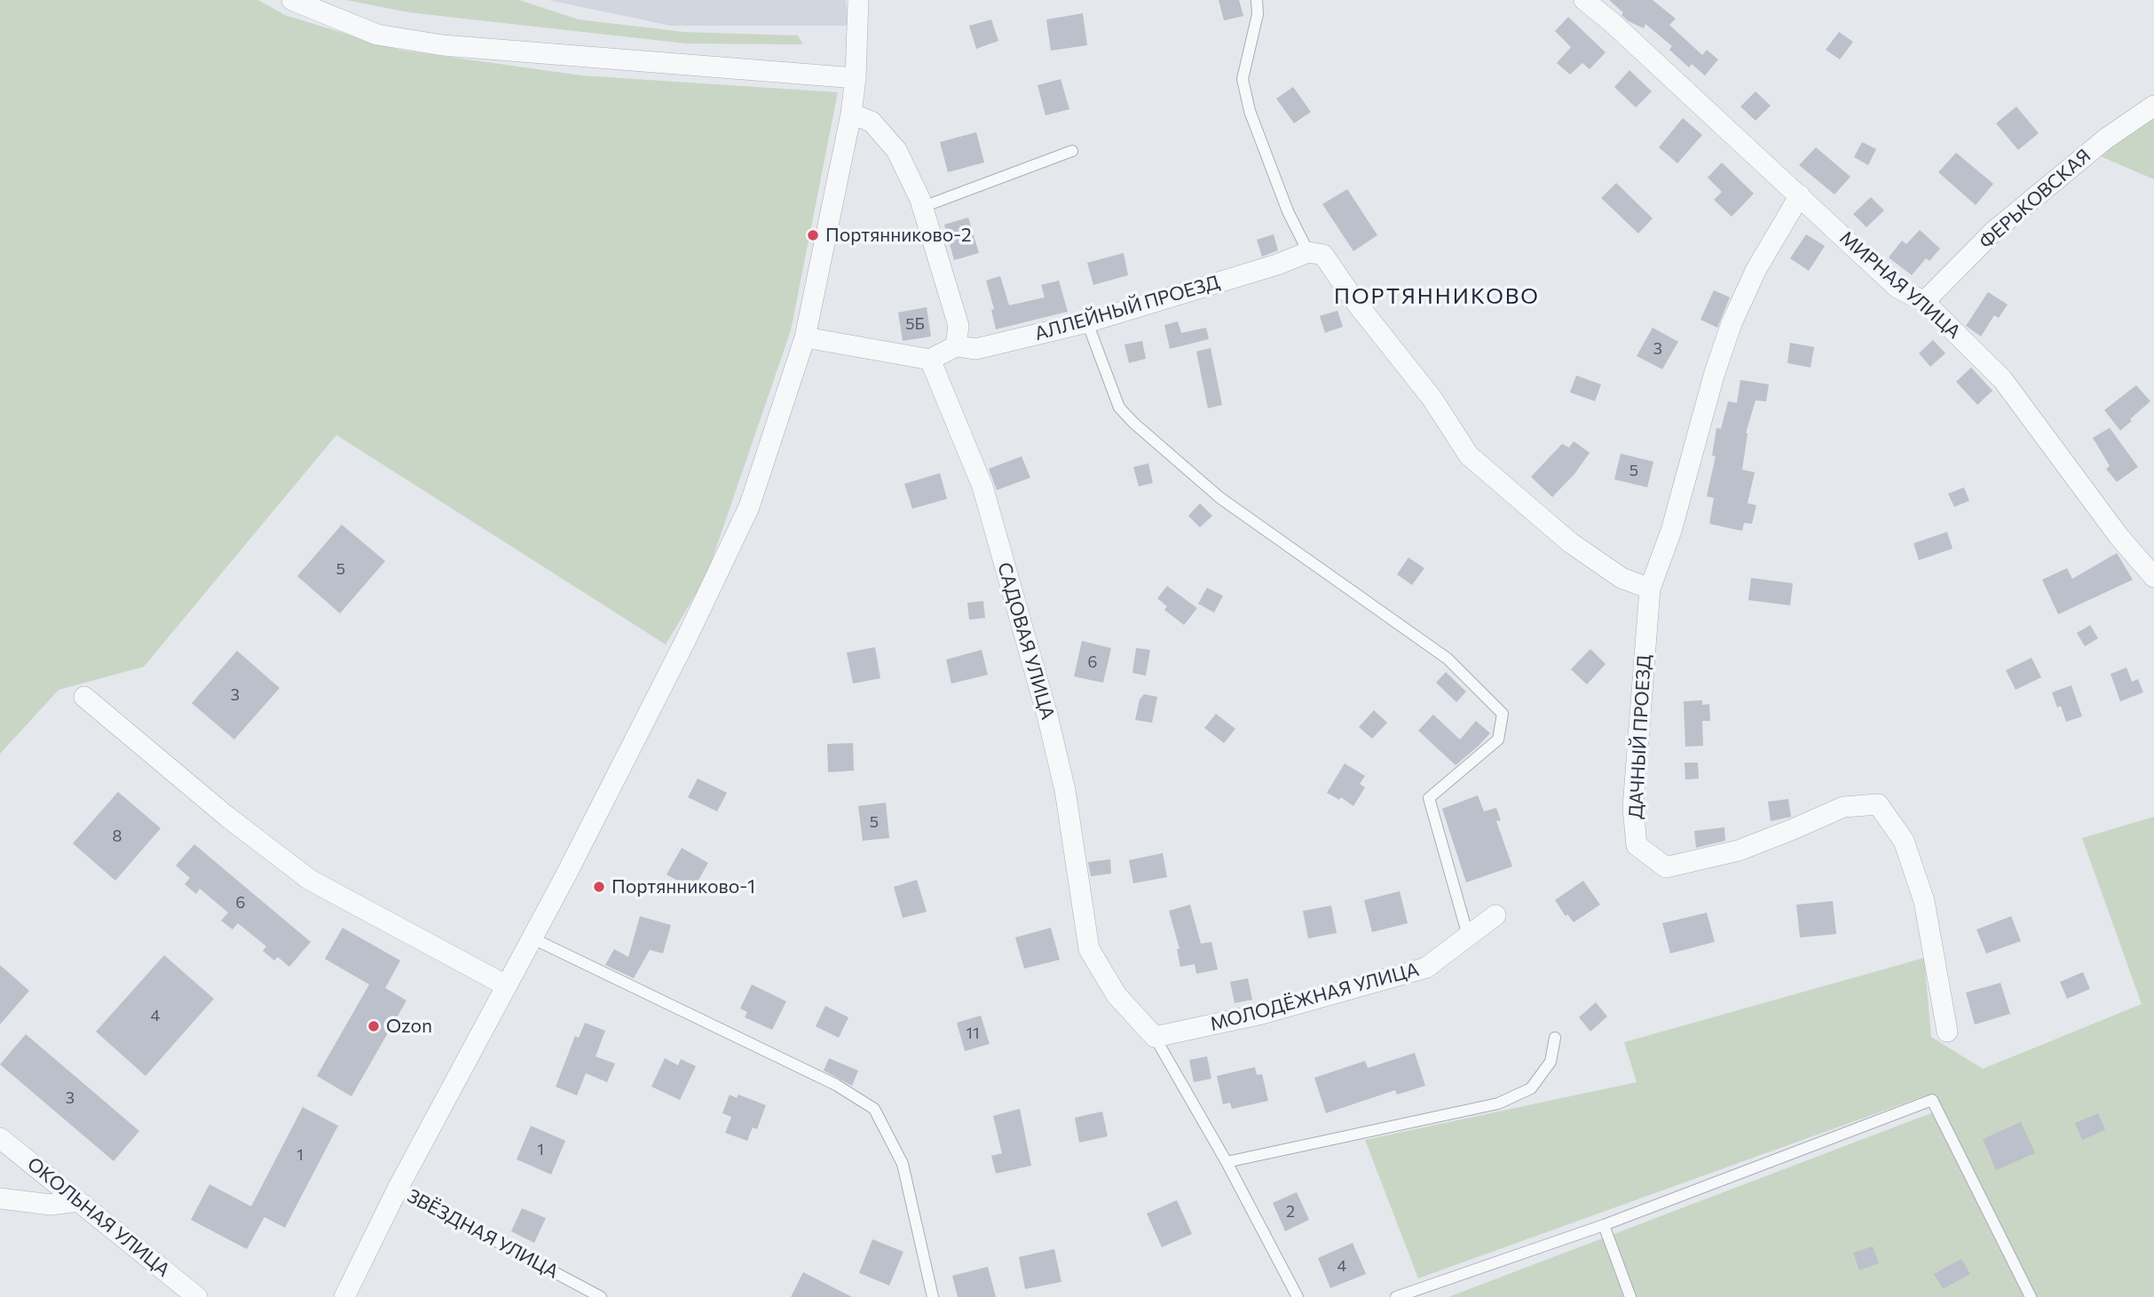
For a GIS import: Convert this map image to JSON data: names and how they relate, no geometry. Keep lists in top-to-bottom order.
{
  "streets": {
    "street": [
      "ФЕРЬКОВСКАЯ",
      "МИРНАЯ УЛИЦА",
      "АЛЛЕЙНЫЙ ПРОЕЗД",
      "САДОВАЯ УЛИЦА",
      "ДАЧНЫЙ ПРОЕЗД",
      "МОЛОДЁЖНАЯ УЛИЦА",
      "ОКОЛЬНАЯ УЛИЦА"
    ],
    "lane": ["ЗВЁЗДНАЯ УЛИЦА"]
  },
  "crossings": [
    ["ФЕРЬКОВСКАЯ", "МИРНАЯ УЛИЦА"],
    ["МИРНАЯ УЛИЦА", "ДАЧНЫЙ ПРОЕЗД"],
    ["АЛЛЕЙНЫЙ ПРОЕЗД", "САДОВАЯ УЛИЦА"],
    ["САДОВАЯ УЛИЦА", "МОЛОДЁЖНАЯ УЛИЦА"]
  ],
  "districts": ["ПОРТЯННИКОВО"],
  "places": ["Портянниково-2", "Портянниково-1", "Ozon"],
  "house_numbers": [
    "5Б",
    "3",
    "5",
    "5",
    "6",
    "3",
    "5",
    "8",
    "6",
    "4",
    "11",
    "3",
    "1",
    "1",
    "2",
    "4"
  ]
}
